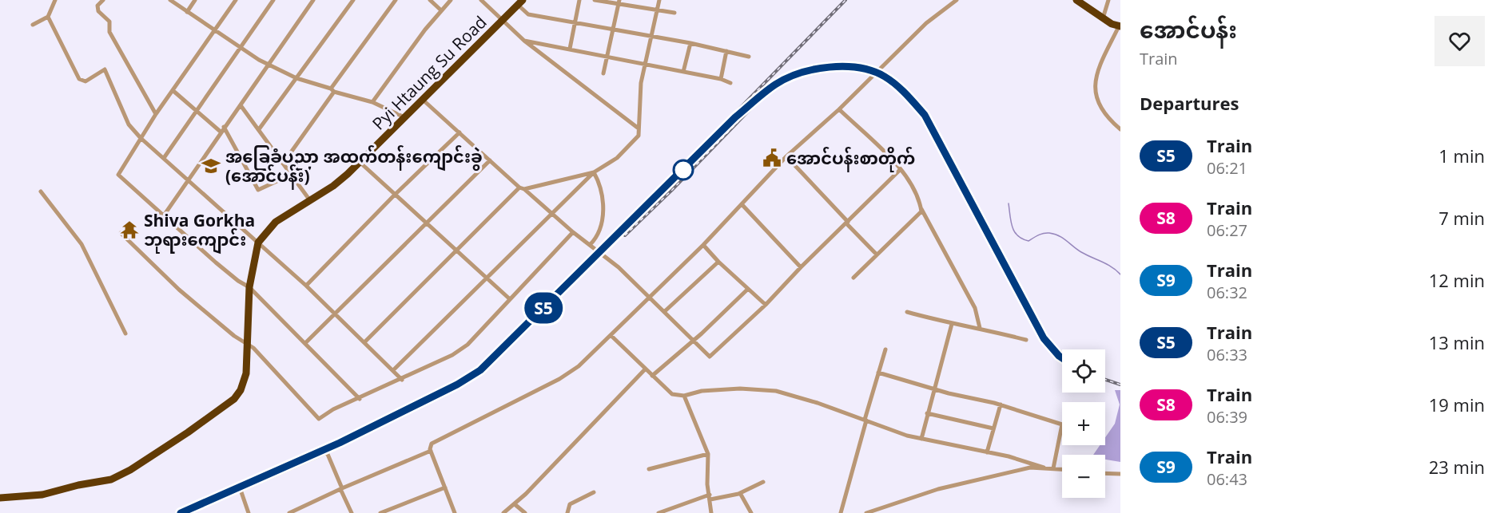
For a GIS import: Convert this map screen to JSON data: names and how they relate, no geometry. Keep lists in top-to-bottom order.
{
  "streets": {
    "highway": ["Pyi Htaung Su Road"]
  },
  "places": {
    "public building": ["အောင်ပန်းစာတိုက်"],
    "school or university": ["အခြေခံပညာ အထက်တန်းကျောင်းခွဲ (အောင်ပန်း)"],
    "temple": ["Shiva Gorkha ဘုရားကျောင်း"]
  },
  "page": {
    "on_map": "S5",
    "heading": [
      ["အောင်ပန်း", "Train"],
      "Departures"
    ],
    "list": [
      {
        "mark": "S5",
        "name": "Train",
        "note": "06:21",
        "value": "1 min"
      },
      {
        "mark": "S8",
        "name": "Train",
        "note": "06:27",
        "value": "7 min"
      },
      {
        "mark": "S9",
        "name": "Train",
        "note": "06:32",
        "value": "12 min"
      },
      {
        "mark": "S5",
        "name": "Train",
        "note": "06:33",
        "value": "13 min"
      },
      {
        "mark": "S8",
        "name": "Train",
        "note": "06:39",
        "value": "19 min"
      },
      {
        "mark": "S9",
        "name": "Train",
        "note": "06:43",
        "value": "23 min"
      }
    ],
    "map_buttons": ["+", "−"]
  }
}
